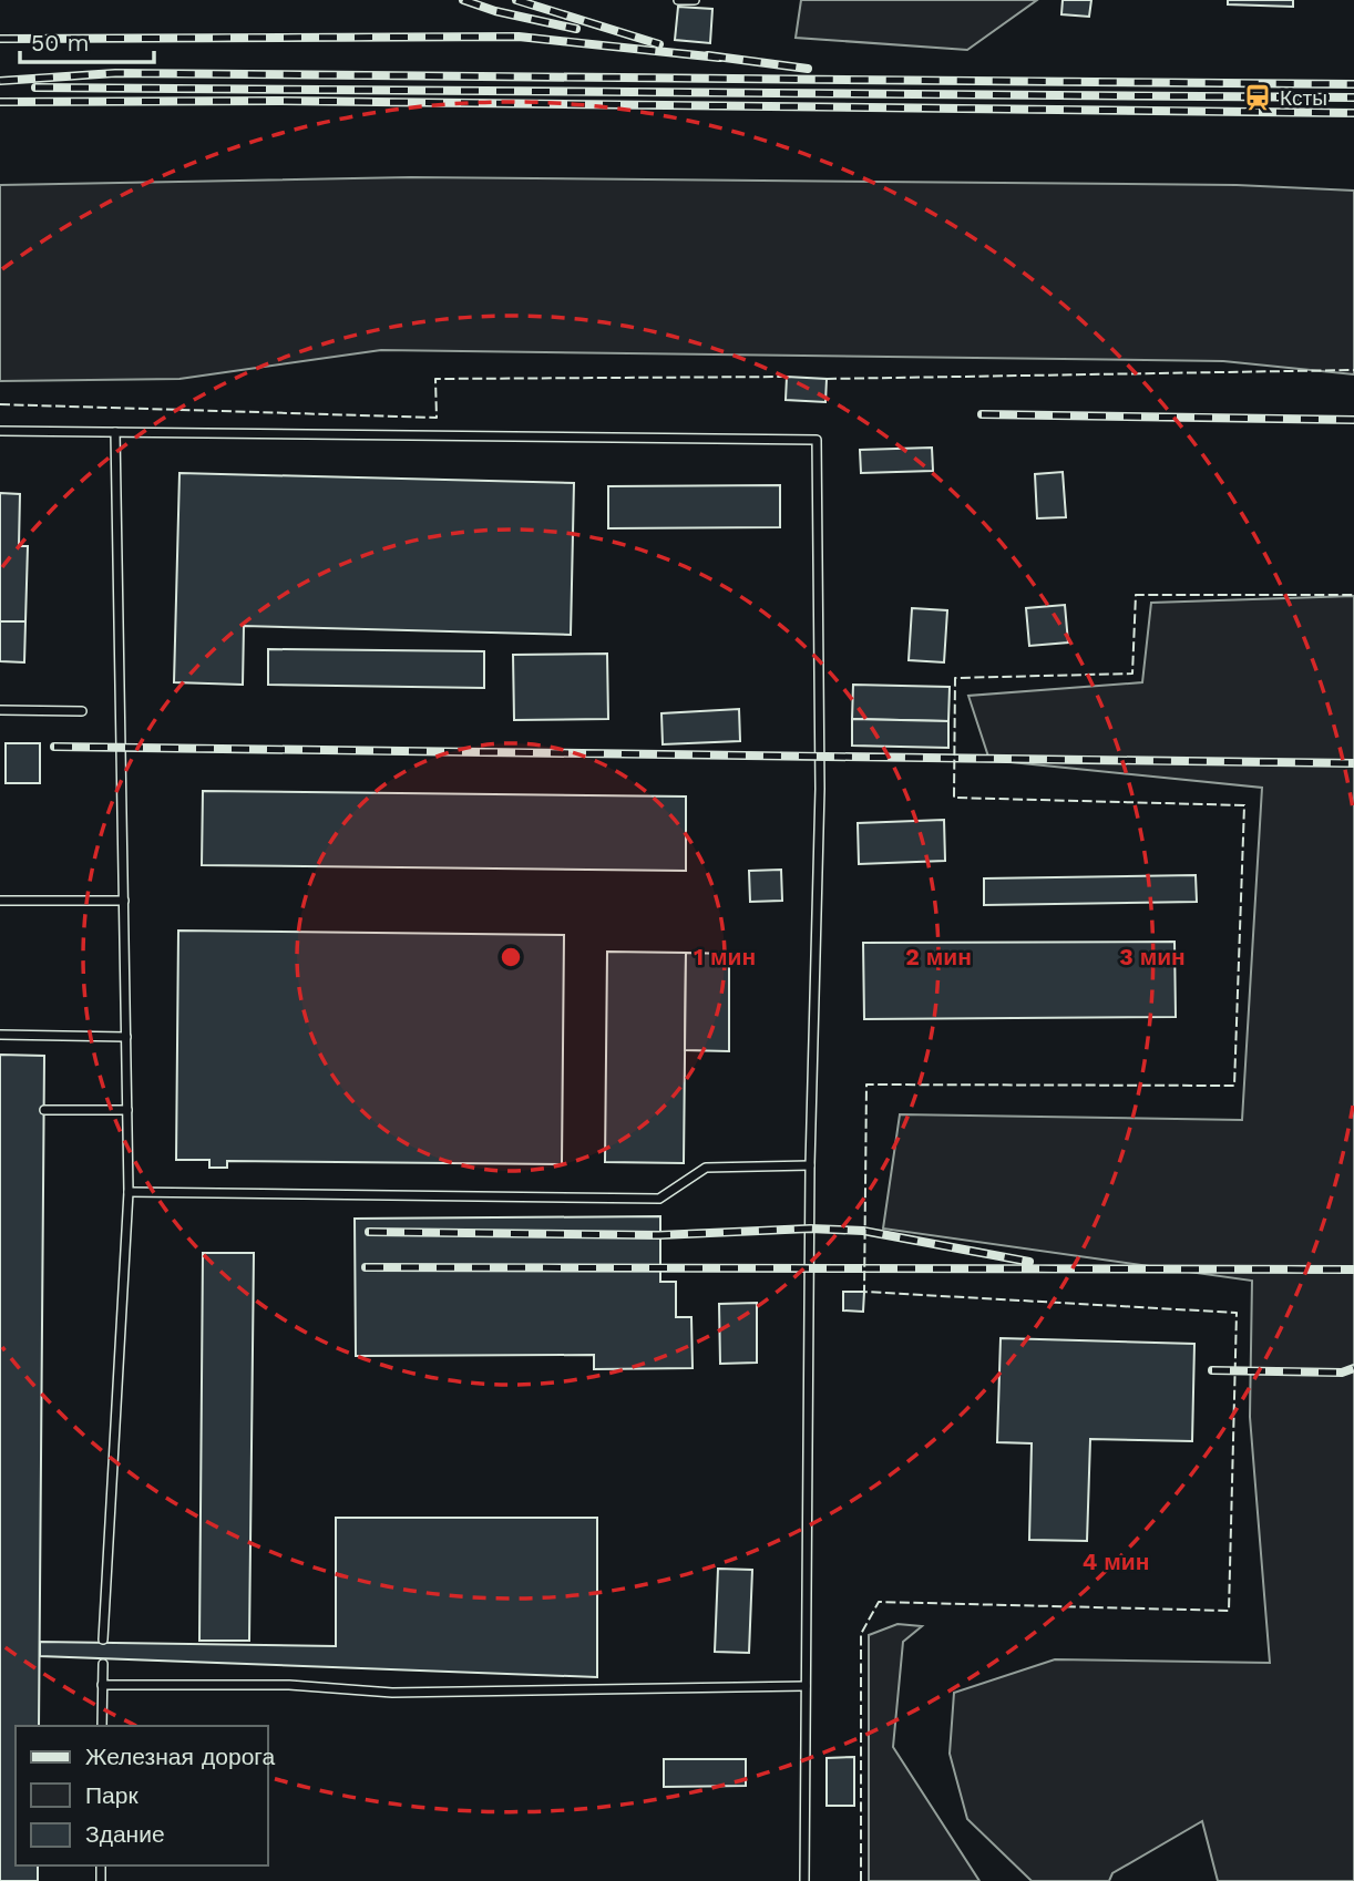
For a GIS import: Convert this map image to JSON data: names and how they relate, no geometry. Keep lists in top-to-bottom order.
{
  "places": {
    "station": ["Ксты"]
  },
  "legend": ["Железная дорога", "Парк", "Здание"],
  "scale_bar": "50 m",
  "rings": [
    "1 мин",
    "2 мин",
    "3 мин",
    "4 мин"
  ]
}
